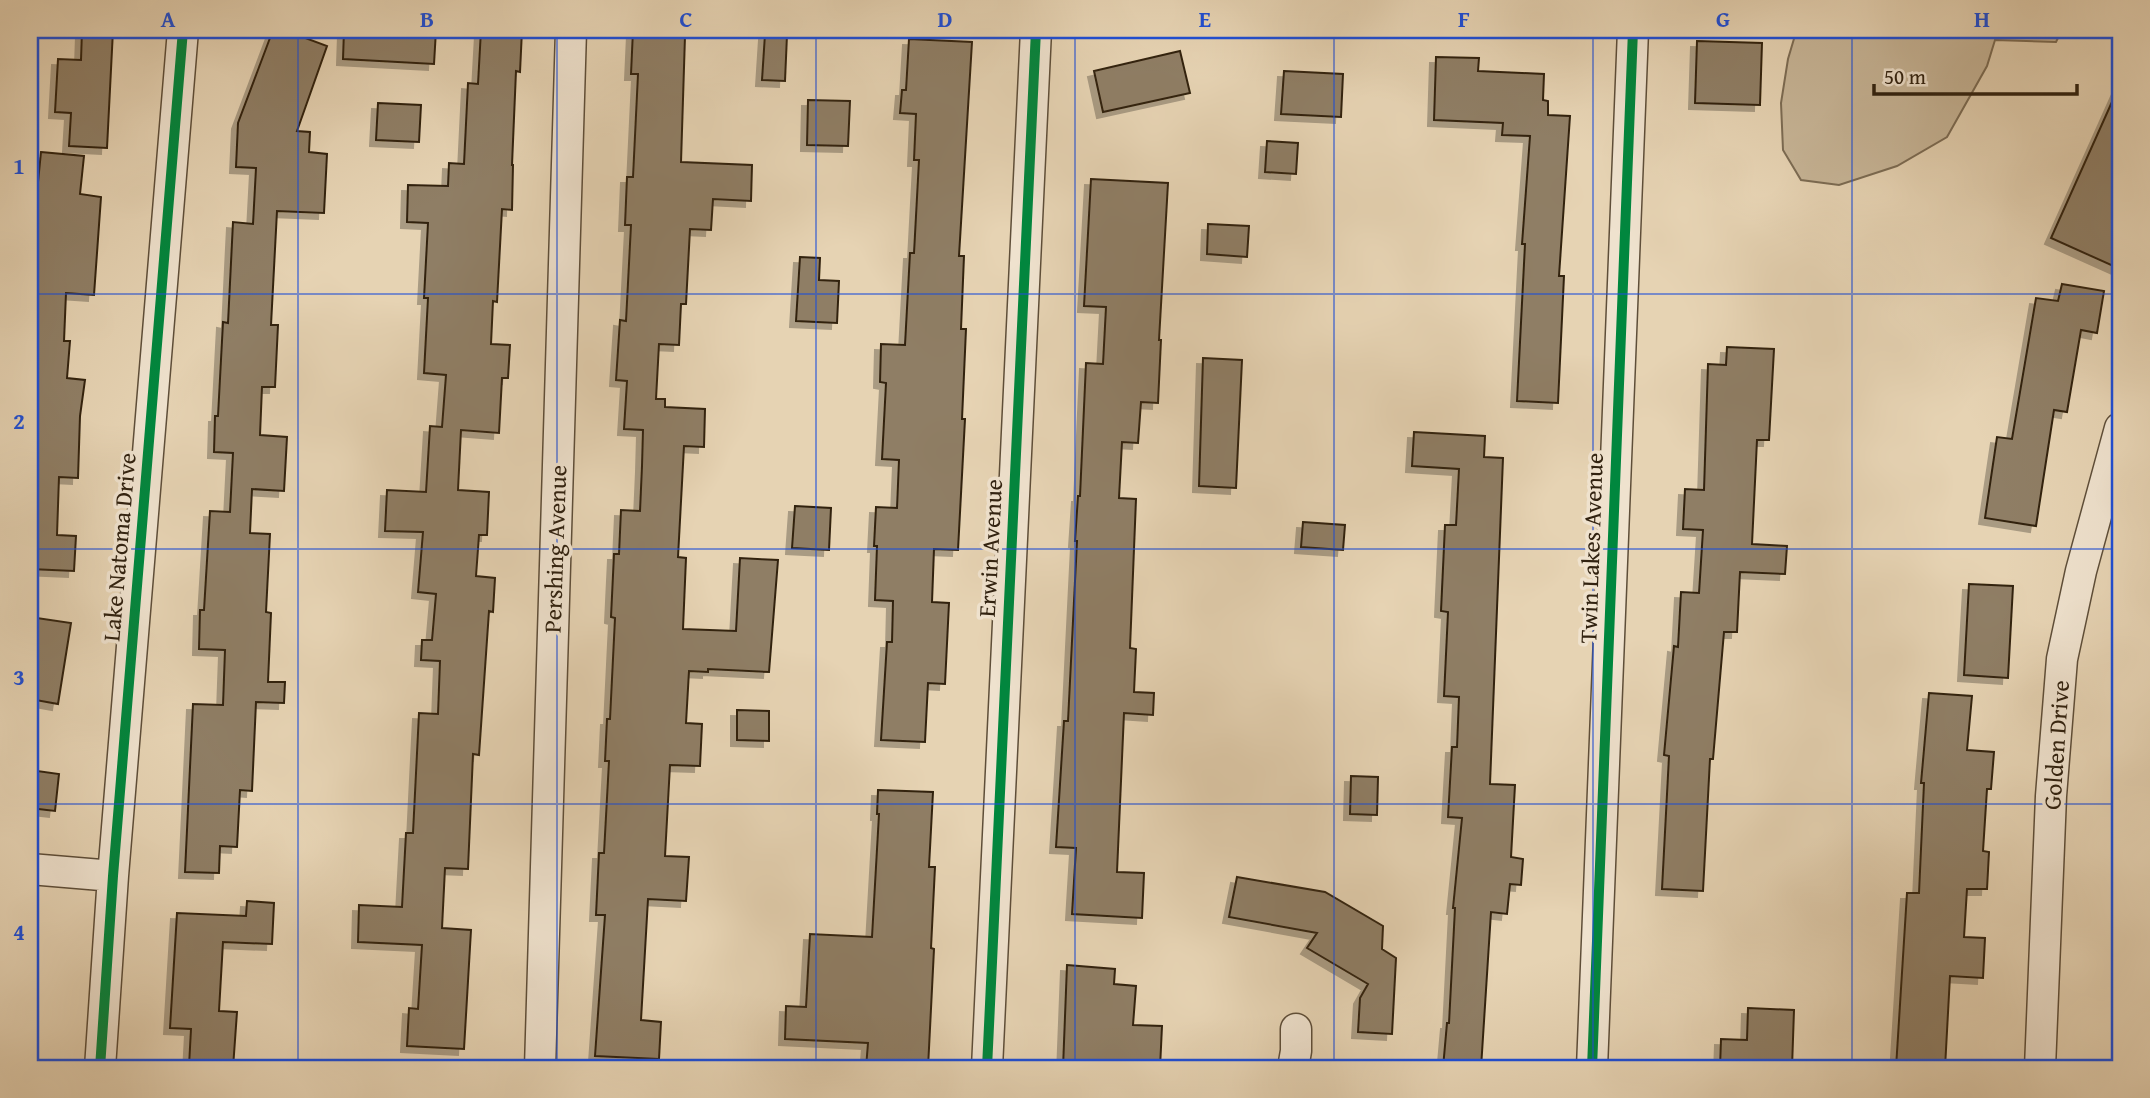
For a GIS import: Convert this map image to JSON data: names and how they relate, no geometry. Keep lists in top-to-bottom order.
{
  "streets": {
    "street": [
      "Lake Natoma Drive",
      "Erwin Avenue",
      "Twin Lakes Avenue",
      "Pershing Avenue",
      "Golden Drive"
    ]
  },
  "scale_bar": "50 m",
  "grid": {
    "columns": [
      "A",
      "B",
      "C",
      "D",
      "E",
      "F",
      "G",
      "H"
    ],
    "rows": [
      "1",
      "2",
      "3",
      "4"
    ]
  }
}
